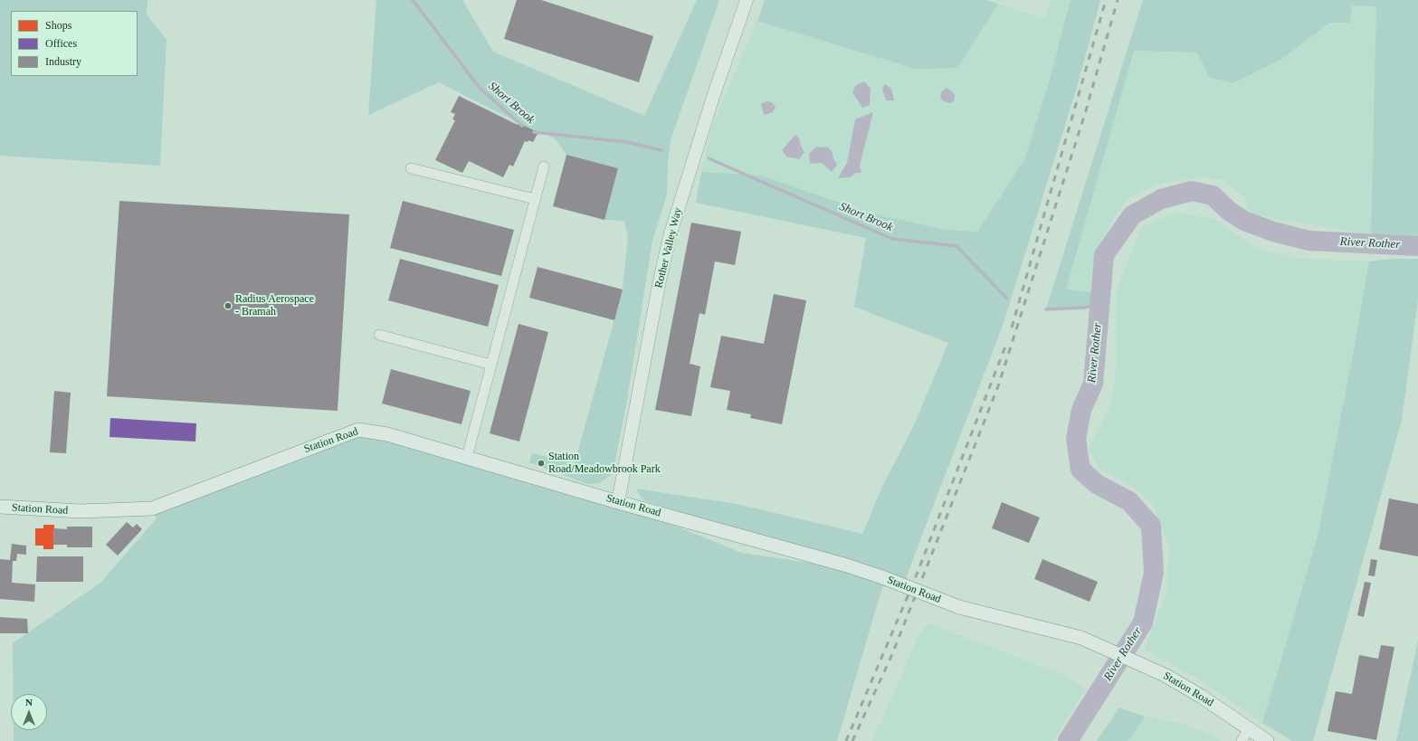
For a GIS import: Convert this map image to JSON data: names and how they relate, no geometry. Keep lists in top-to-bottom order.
{
  "streets": {
    "main road": ["Station Road"],
    "street": ["Rother Valley Way"]
  },
  "crossings": [
    ["Rother Valley Way", "Station Road"]
  ],
  "water": ["Short Brook", "River Rother"],
  "places": ["Radius Aerospace - Bramah", "Station Road/Meadowbrook Park"],
  "legend": ["Shops", "Offices", "Industry"],
  "north": "top"
}
